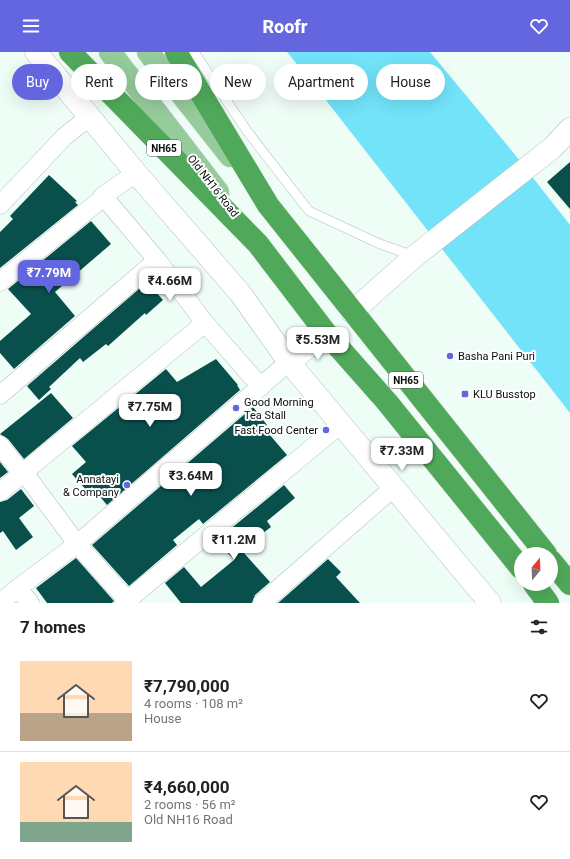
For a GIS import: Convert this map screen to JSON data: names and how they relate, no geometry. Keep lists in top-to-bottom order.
{
  "streets": {
    "highway": ["NH65"],
    "main road": ["Old NH16 Road"]
  },
  "crossings": [
    ["NH65", "Old NH16 Road"]
  ],
  "places": {
    "other": [
      "Basha Pani Puri",
      "Good Morning Tea Stall",
      "Fast Food Center",
      "Annatayi & Company"
    ],
    "transit": ["KLU Busstop"]
  },
  "north": "top",
  "page": {
    "header": "Roofr",
    "chip": [
      "Buy",
      "Rent",
      "Filters",
      "New",
      "Apartment",
      "House"
    ],
    "price": [
      "₹7.79M",
      "₹4.66M",
      "₹5.53M",
      "₹7.75M",
      "₹7.33M",
      "₹3.64M",
      "₹11.2M"
    ],
    "heading": "7 homes",
    "list": [
      {
        "name": "₹7,790,000",
        "note": "4 rooms · 108 m² · House"
      },
      {
        "name": "₹4,660,000",
        "note": "2 rooms · 56 m² · Old NH16 Road"
      }
    ]
  }
}
